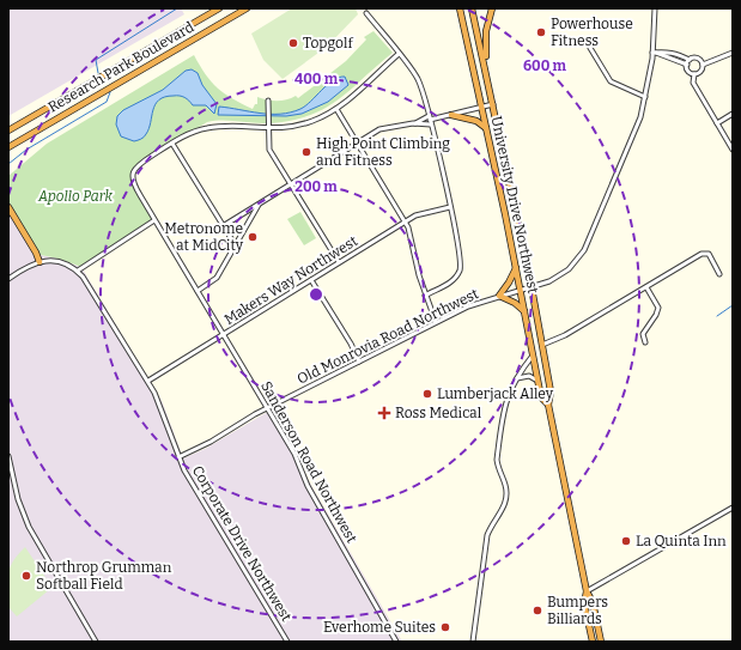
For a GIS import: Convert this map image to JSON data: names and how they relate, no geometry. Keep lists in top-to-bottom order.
{
  "streets": {
    "highway": ["Research Park Boulevard", "University Drive Northwest"],
    "street": [
      "Makers Way Northwest",
      "Old Monrovia Road Northwest",
      "Sanderson Road Northwest",
      "Corporate Drive Northwest"
    ]
  },
  "crossings": [
    ["University Drive Northwest", "Old Monrovia Road Northwest"],
    ["Makers Way Northwest", "Sanderson Road Northwest"],
    ["Makers Way Northwest", "Corporate Drive Northwest"],
    ["Old Monrovia Road Northwest", "Sanderson Road Northwest"],
    ["Old Monrovia Road Northwest", "Corporate Drive Northwest"]
  ],
  "parks": ["Apollo Park"],
  "places": {
    "other": [
      "Powerhouse Fitness",
      "Topgolf",
      "High Point Climbing and Fitness",
      "Metronome at MidCity",
      "Lumberjack Alley",
      "La Quinta Inn",
      "Northrop Grumman Softball Field",
      "Bumpers Billiards",
      "Everhome Suites"
    ],
    "health": ["Ross Medical"]
  },
  "rings": ["600 m", "400 m", "200 m"]
}
